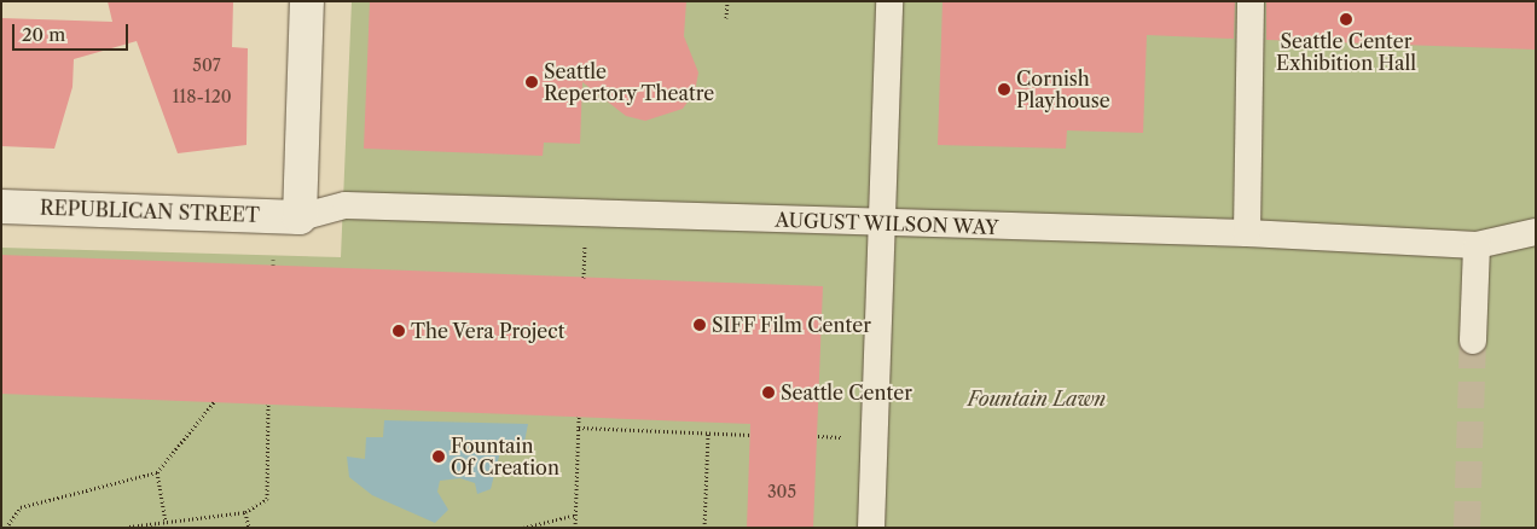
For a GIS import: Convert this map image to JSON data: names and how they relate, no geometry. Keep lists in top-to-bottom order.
{
  "streets": {
    "street": ["REPUBLICAN STREET", "AUGUST WILSON WAY"]
  },
  "crossings": [
    ["REPUBLICAN STREET", "AUGUST WILSON WAY"]
  ],
  "parks": ["Fountain Lawn"],
  "places": [
    "Seattle Center Exhibition Hall",
    "Seattle Repertory Theatre",
    "Cornish Playhouse",
    "SIFF Film Center",
    "The Vera Project",
    "Seattle Center",
    "Fountain Of Creation"
  ],
  "house_numbers": ["507", "118-120", "305"],
  "scale_bar": "20 m"
}
